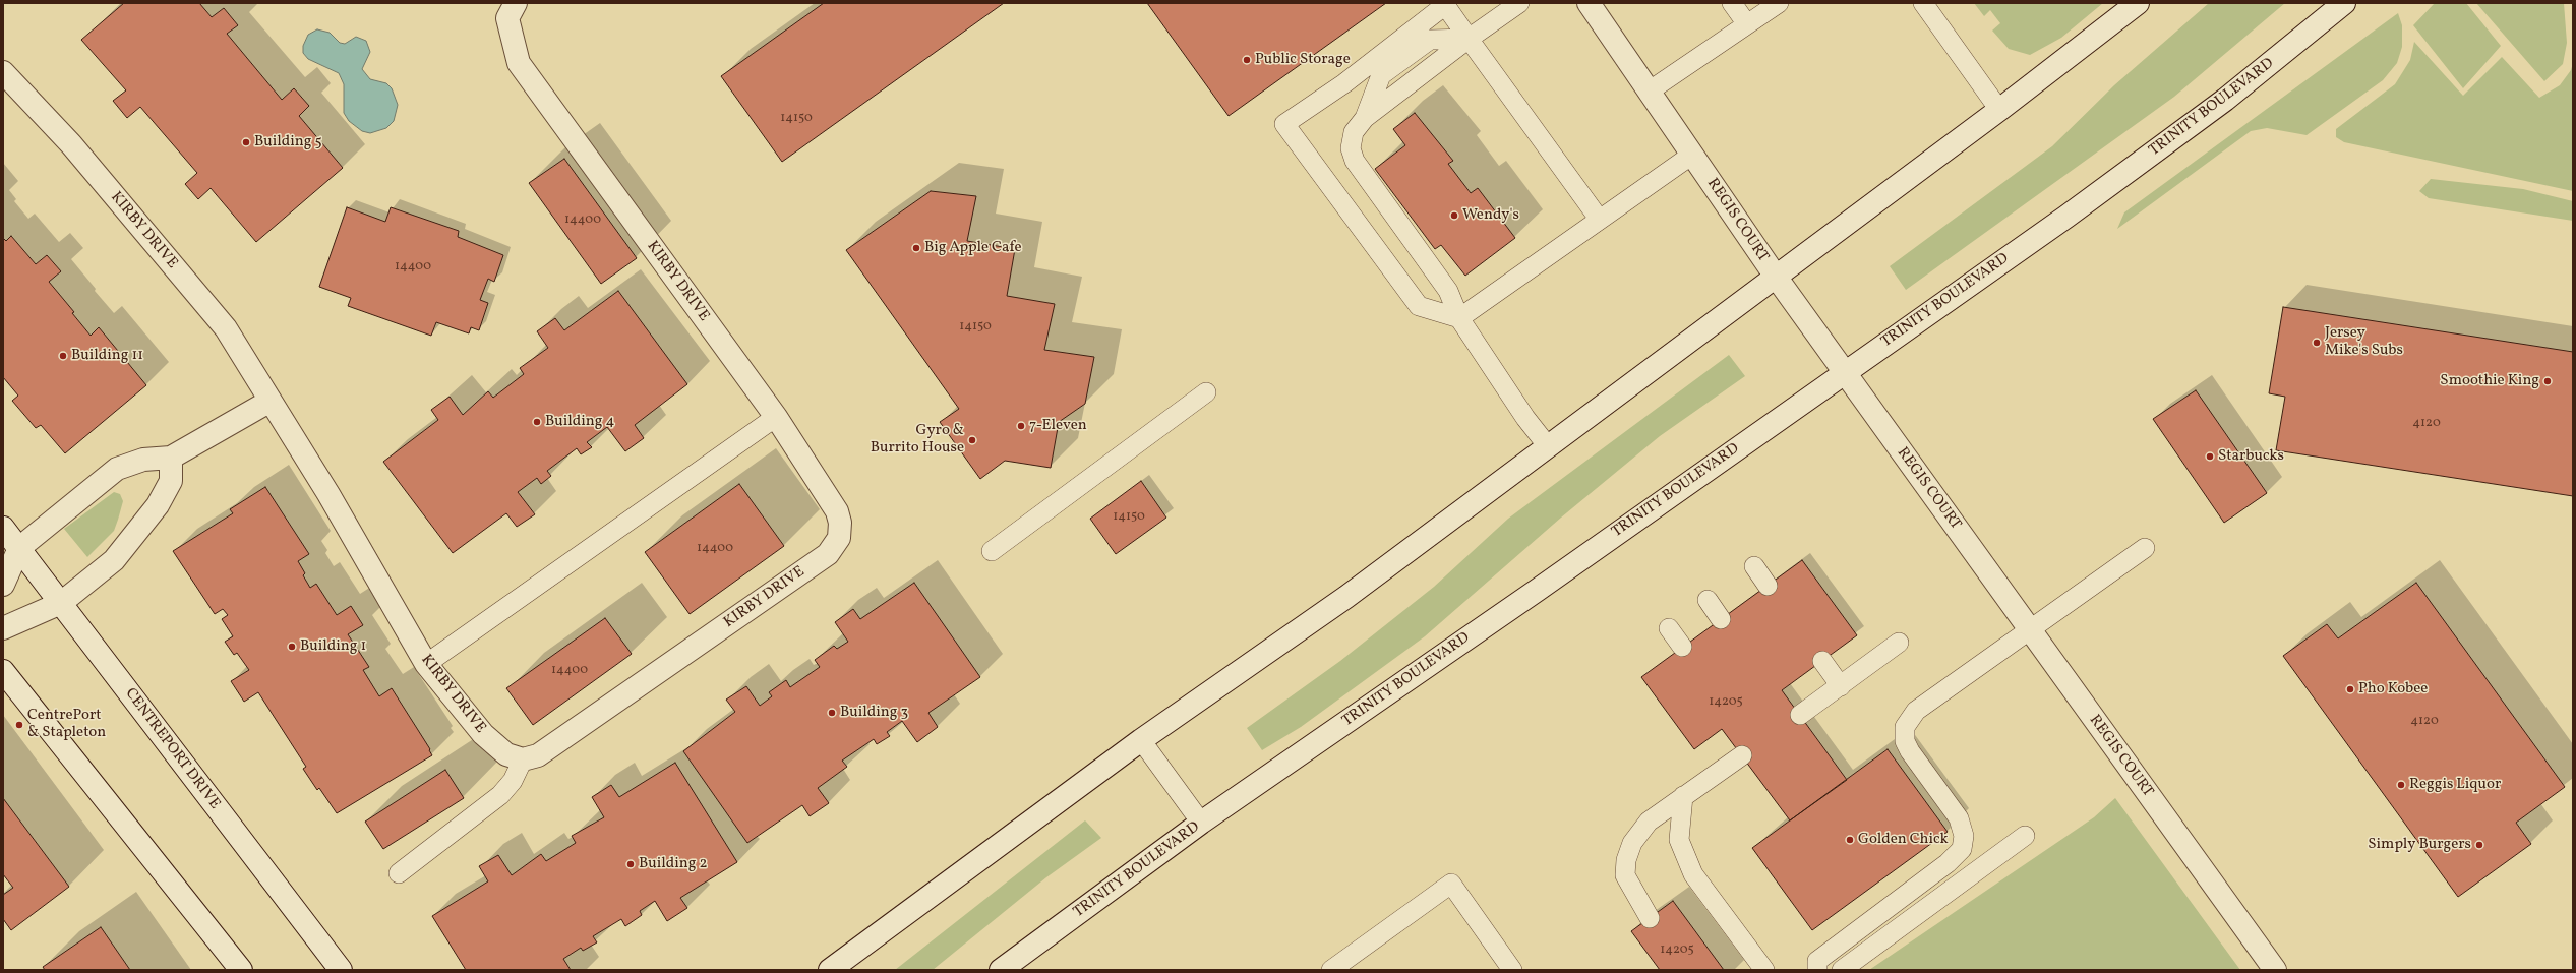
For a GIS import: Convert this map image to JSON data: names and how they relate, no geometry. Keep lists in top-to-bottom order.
{
  "streets": {
    "street": [
      "TRINITY BOULEVARD",
      "REGIS COURT",
      "KIRBY DRIVE",
      "CENTREPORT DRIVE"
    ]
  },
  "crossings": [
    ["TRINITY BOULEVARD", "REGIS COURT"]
  ],
  "places": [
    "Public Storage",
    "Building 5",
    "Wendy's",
    "Big Apple Cafe",
    "Jersey Mike's Subs",
    "Building 11",
    "Smoothie King",
    "Building 4",
    "7-Eleven",
    "Gyro & Burrito House",
    "Starbucks",
    "Building 1",
    "Pho Kobee",
    "Building 3",
    "CentrePort & Stapleton",
    "Reggis Liquor",
    "Golden Chick",
    "Simply Burgers",
    "Building 2"
  ],
  "house_numbers": [
    "14150",
    "14400",
    "14400",
    "14150",
    "4120",
    "14150",
    "14400",
    "14400",
    "14205",
    "4120",
    "14205"
  ]
}
